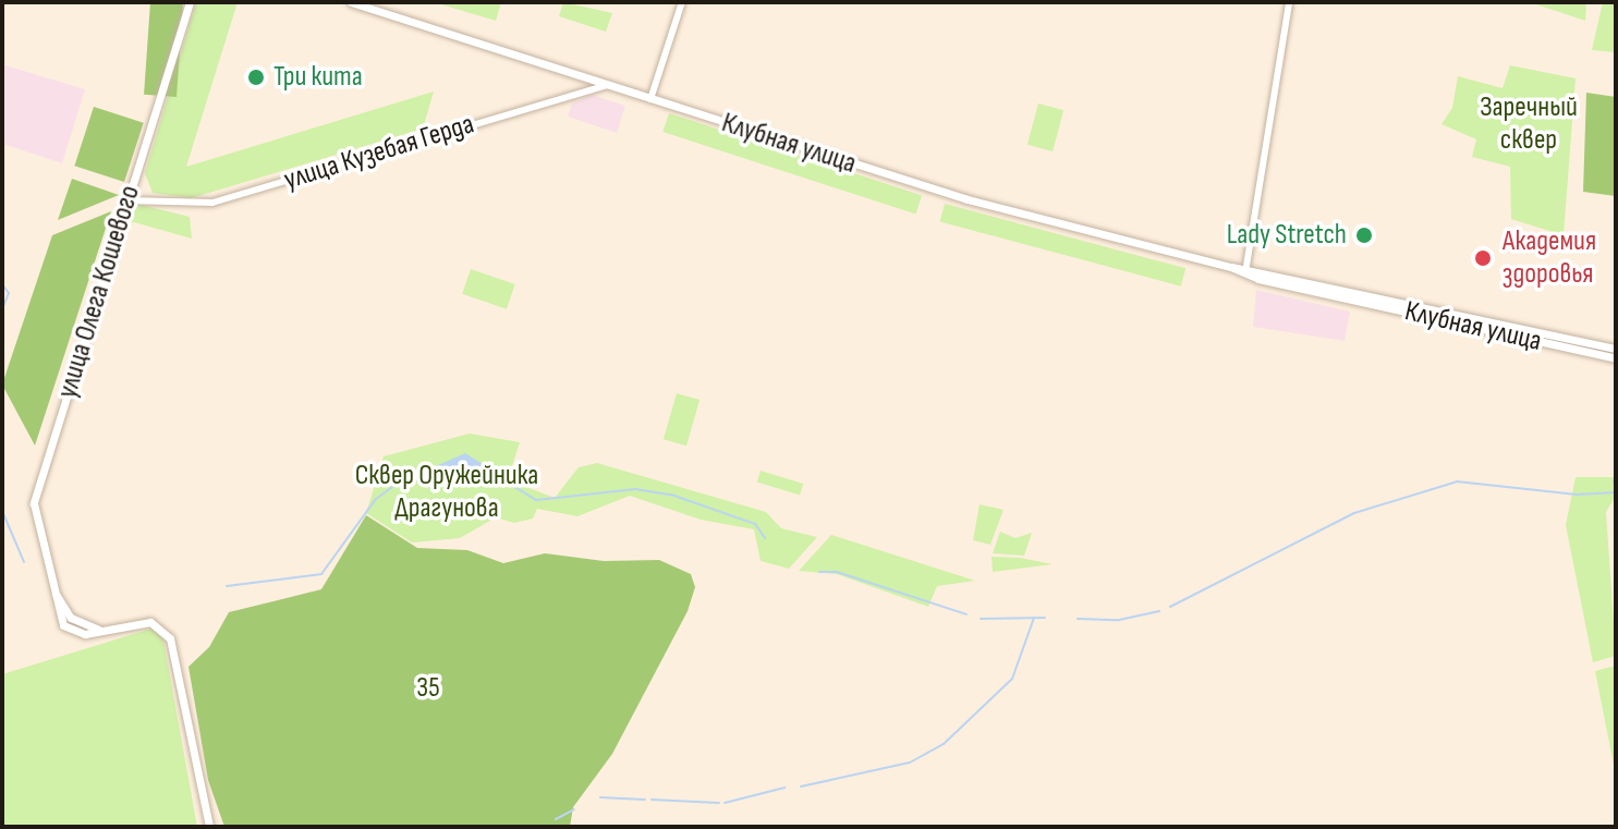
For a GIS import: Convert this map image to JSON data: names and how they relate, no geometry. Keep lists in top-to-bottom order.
{
  "streets": {
    "main road": ["Клубная улица", "улица Олега Кошевого"],
    "street": ["улица Кузебая Герда"]
  },
  "crossings": [
    ["Клубная улица", "улица Кузебая Герда"],
    ["улица Кузебая Герда", "улица Олега Кошевого"]
  ],
  "parks": ["Заречный сквер", "Сквер Оружейника Драгунова", "35"],
  "places": ["Три кита", "Lady Stretch", "Академия здоровья"]
}
